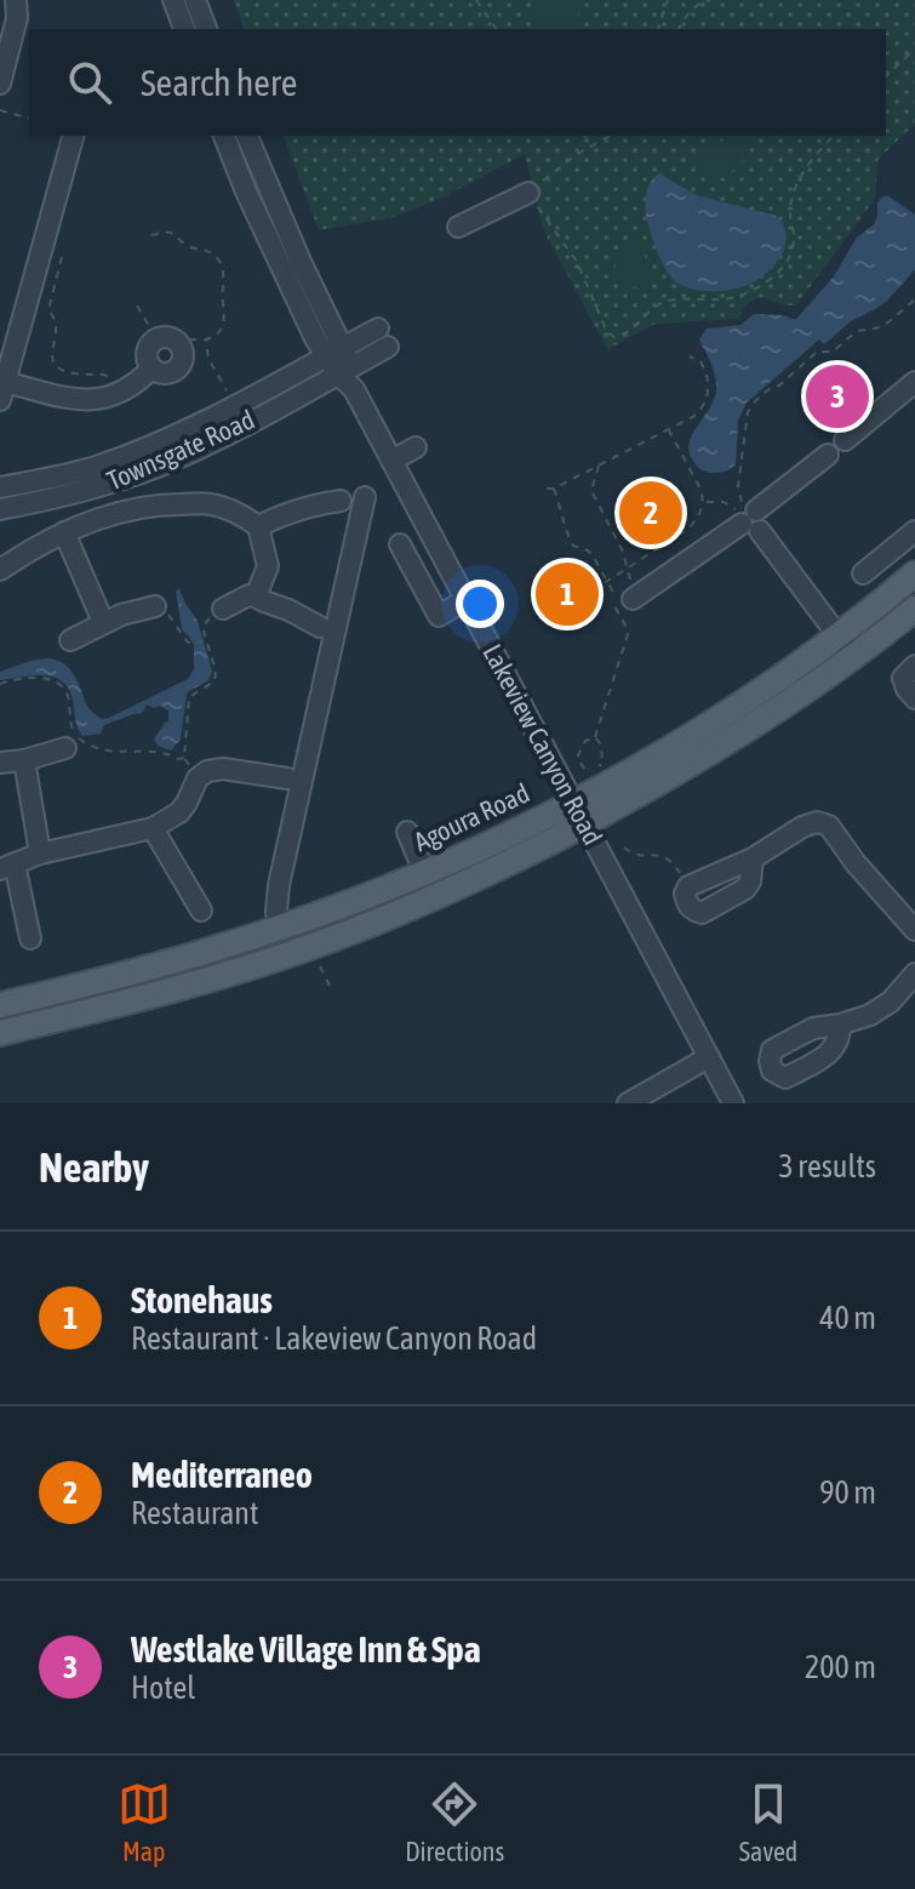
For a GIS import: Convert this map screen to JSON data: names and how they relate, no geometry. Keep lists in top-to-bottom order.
{
  "streets": {
    "main road": ["Agoura Road"],
    "street": ["Townsgate Road", "Lakeview Canyon Road"]
  },
  "crossings": [
    ["Townsgate Road", "Lakeview Canyon Road"],
    ["Lakeview Canyon Road", "Agoura Road"]
  ],
  "page": {
    "search": "Search here",
    "pins": ["3", "2", "1"],
    "heading": ["Nearby", "3 results"],
    "list": [
      {
        "mark": "1",
        "name": "Stonehaus",
        "note": "Restaurant · Lakeview Canyon Road",
        "value": "40 m"
      },
      {
        "mark": "2",
        "name": "Mediterraneo",
        "note": "Restaurant",
        "value": "90 m"
      },
      {
        "mark": "3",
        "name": "Westlake Village Inn & Spa",
        "note": "Hotel",
        "value": "200 m"
      }
    ],
    "nav": ["Map", "Directions", "Saved"]
  }
}
